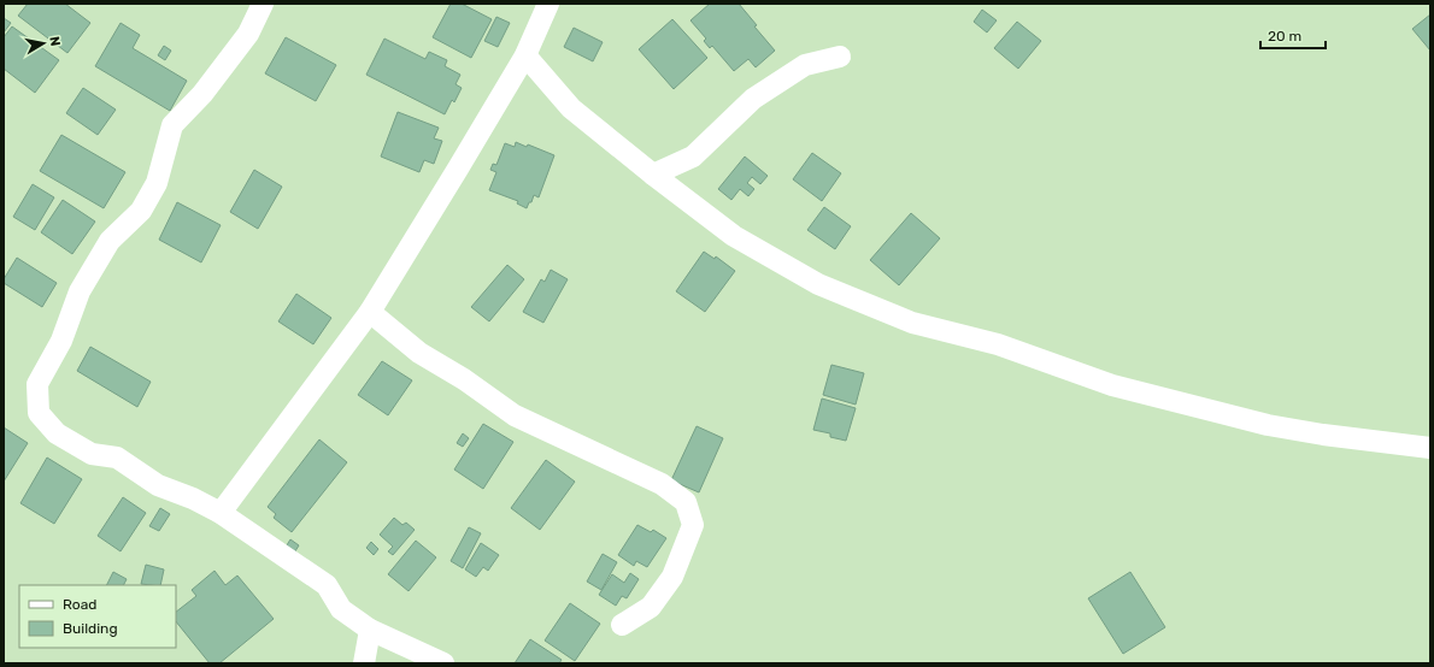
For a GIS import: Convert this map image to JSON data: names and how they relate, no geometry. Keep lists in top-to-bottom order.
{
  "legend": ["Road", "Building"],
  "scale_bar": "20 m",
  "north": "right"
}
